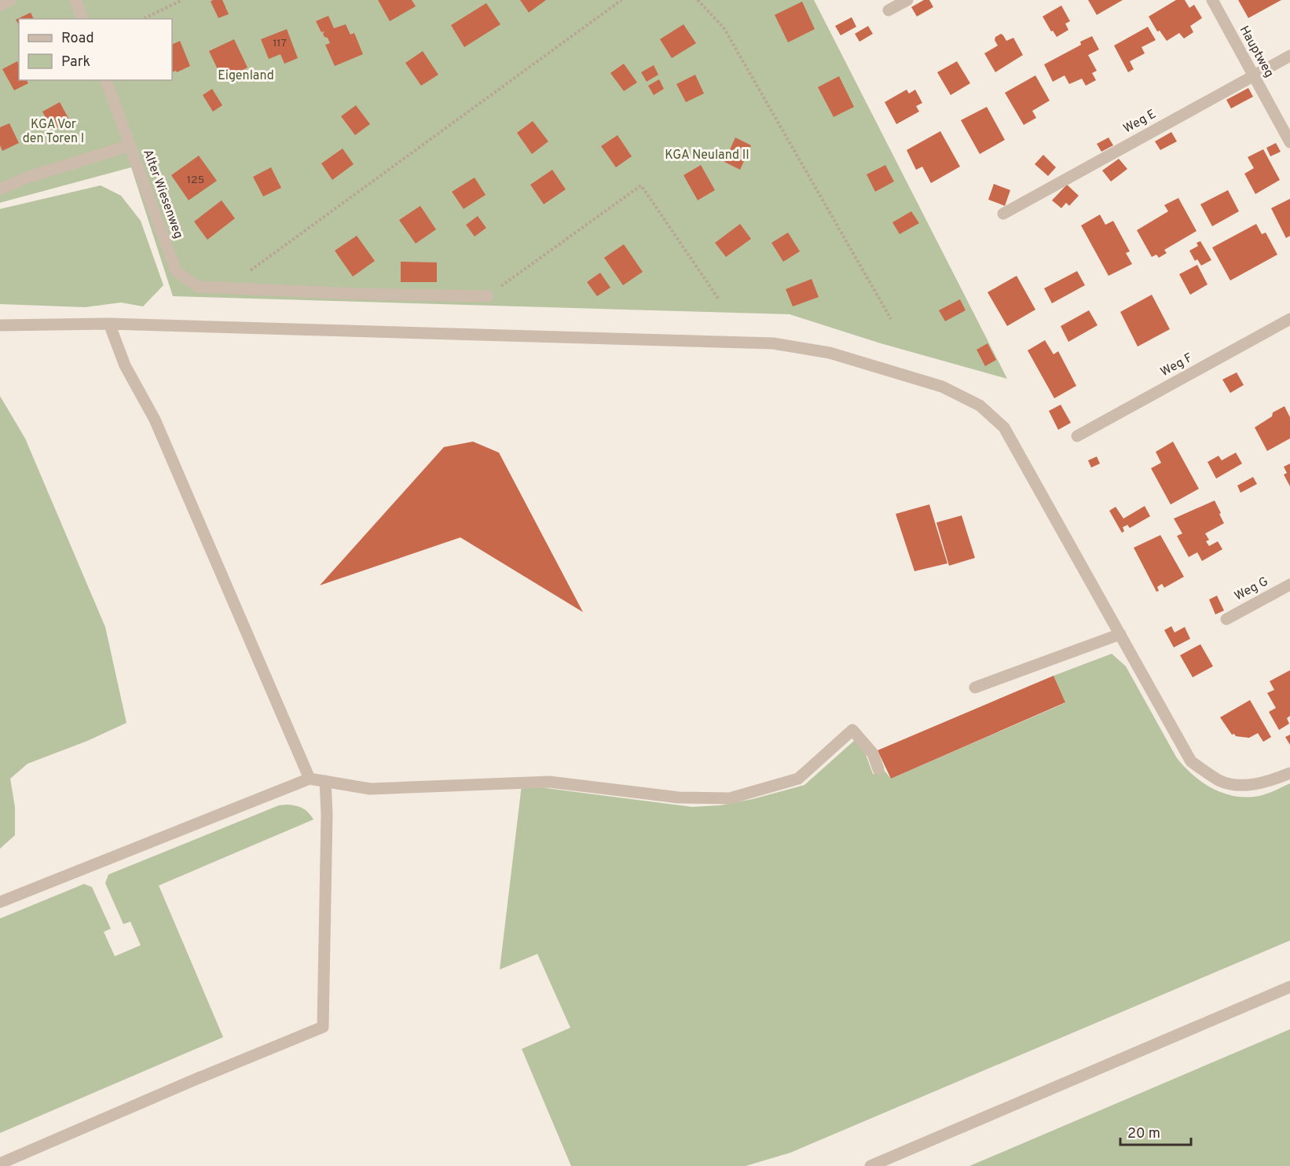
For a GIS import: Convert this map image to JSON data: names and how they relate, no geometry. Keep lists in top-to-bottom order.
{
  "streets": {
    "street": [
      "Hauptweg",
      "Weg E",
      "Alter Wiesenweg",
      "Weg F",
      "Weg G"
    ]
  },
  "crossings": [
    ["Hauptweg", "Weg E"]
  ],
  "parks": ["Eigenland", "KGA Vor den Toren I", "KGA Neuland II"],
  "house_numbers": ["117", "125"],
  "legend": ["Road", "Park"],
  "scale_bar": "20 m"
}
